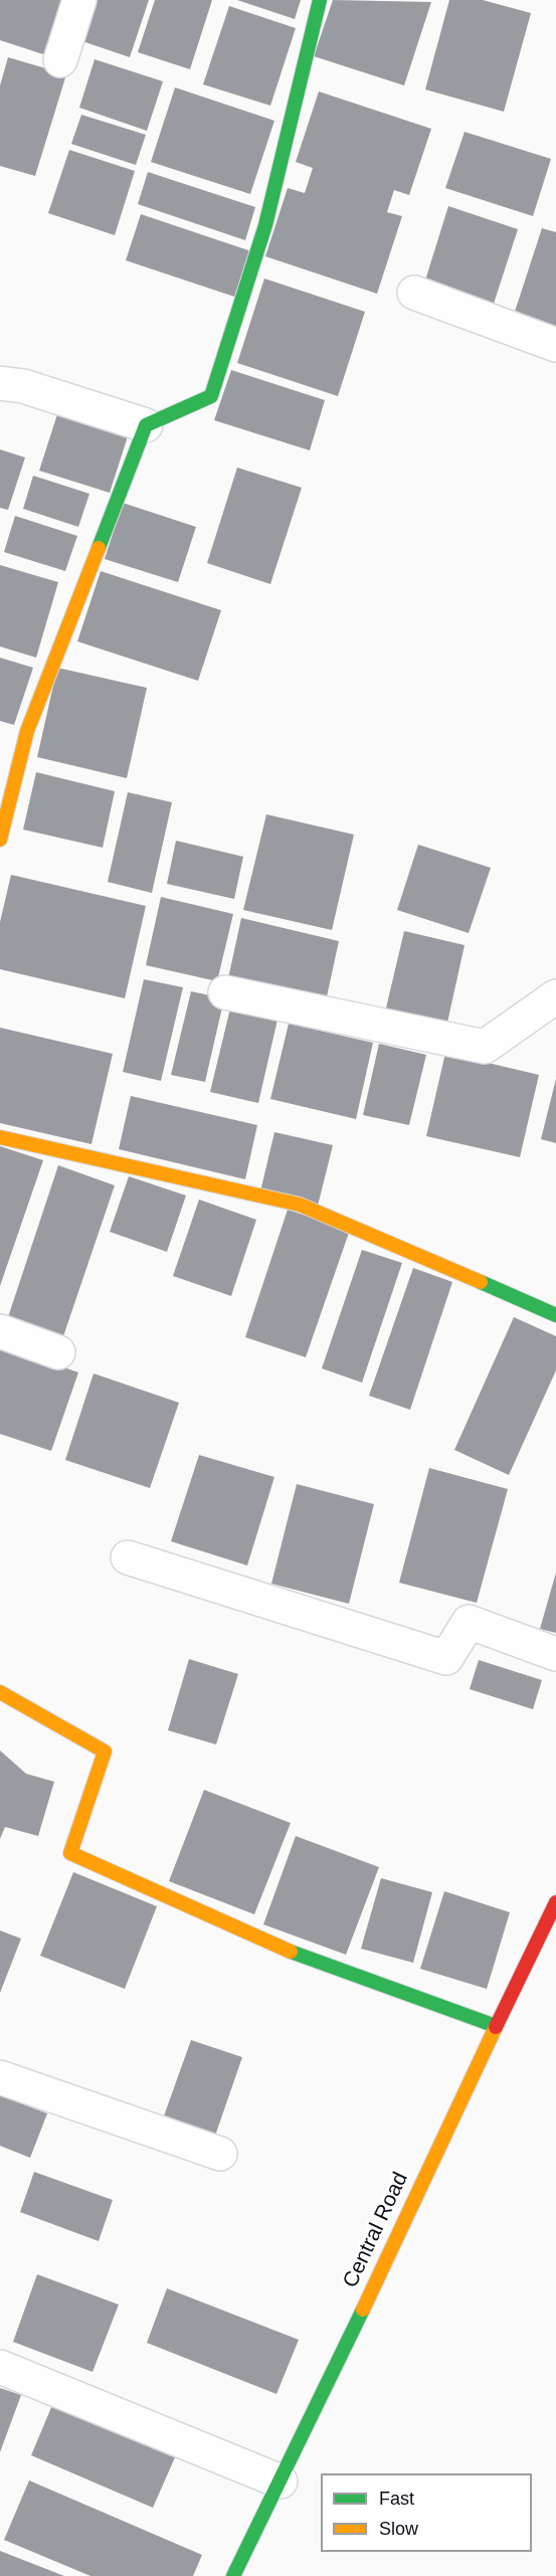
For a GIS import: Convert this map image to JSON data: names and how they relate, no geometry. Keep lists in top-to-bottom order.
{
  "streets": {
    "street": ["Central Road"]
  },
  "legend": ["Fast", "Slow"]
}
